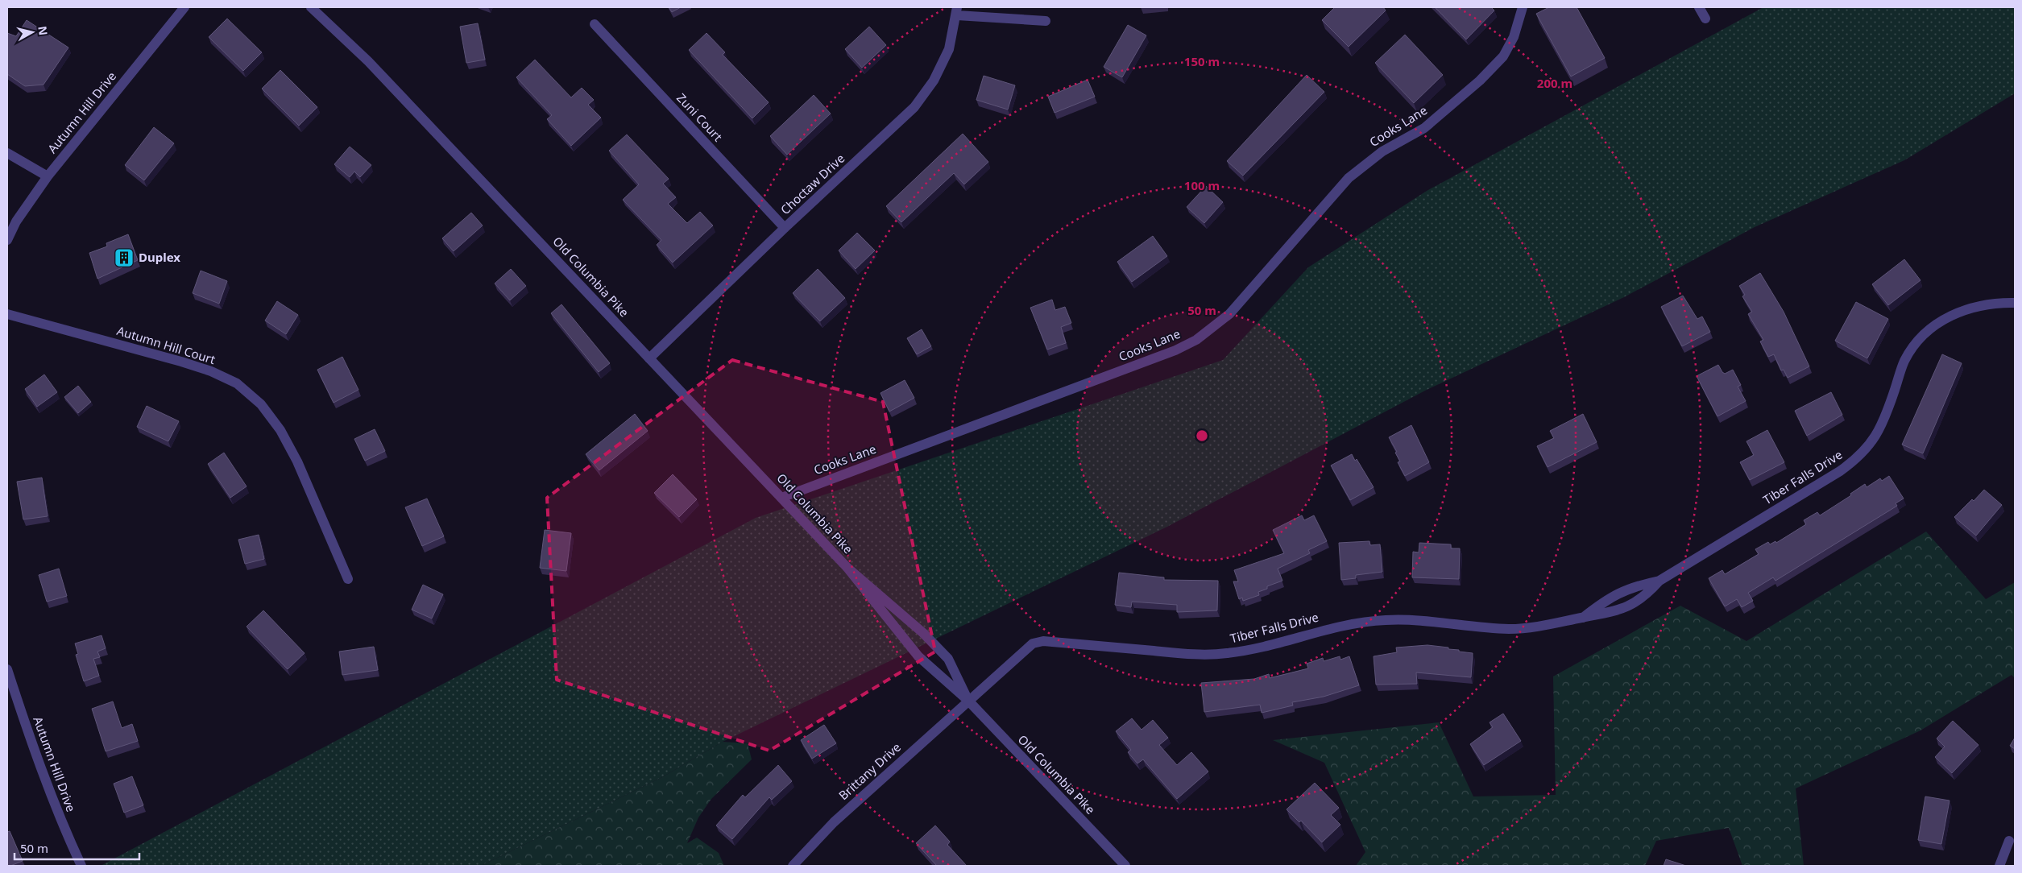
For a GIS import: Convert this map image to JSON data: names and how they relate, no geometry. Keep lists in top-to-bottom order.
{
  "streets": {
    "street": [
      "Autumn Hill Drive",
      "Zuni Court",
      "Cooks Lane",
      "Choctaw Drive",
      "Old Columbia Pike",
      "Autumn Hill Court",
      "Tiber Falls Drive",
      "Brittany Drive"
    ]
  },
  "crossings": [
    ["Zuni Court", "Choctaw Drive"],
    ["Cooks Lane", "Old Columbia Pike"],
    ["Choctaw Drive", "Old Columbia Pike"],
    ["Old Columbia Pike", "Tiber Falls Drive"],
    ["Old Columbia Pike", "Brittany Drive"],
    ["Tiber Falls Drive", "Brittany Drive"]
  ],
  "places": {
    "building": ["Duplex"]
  },
  "scale_bar": "50 m",
  "north": "right",
  "rings": [
    "150 m",
    "200 m",
    "100 m",
    "50 m"
  ]
}
